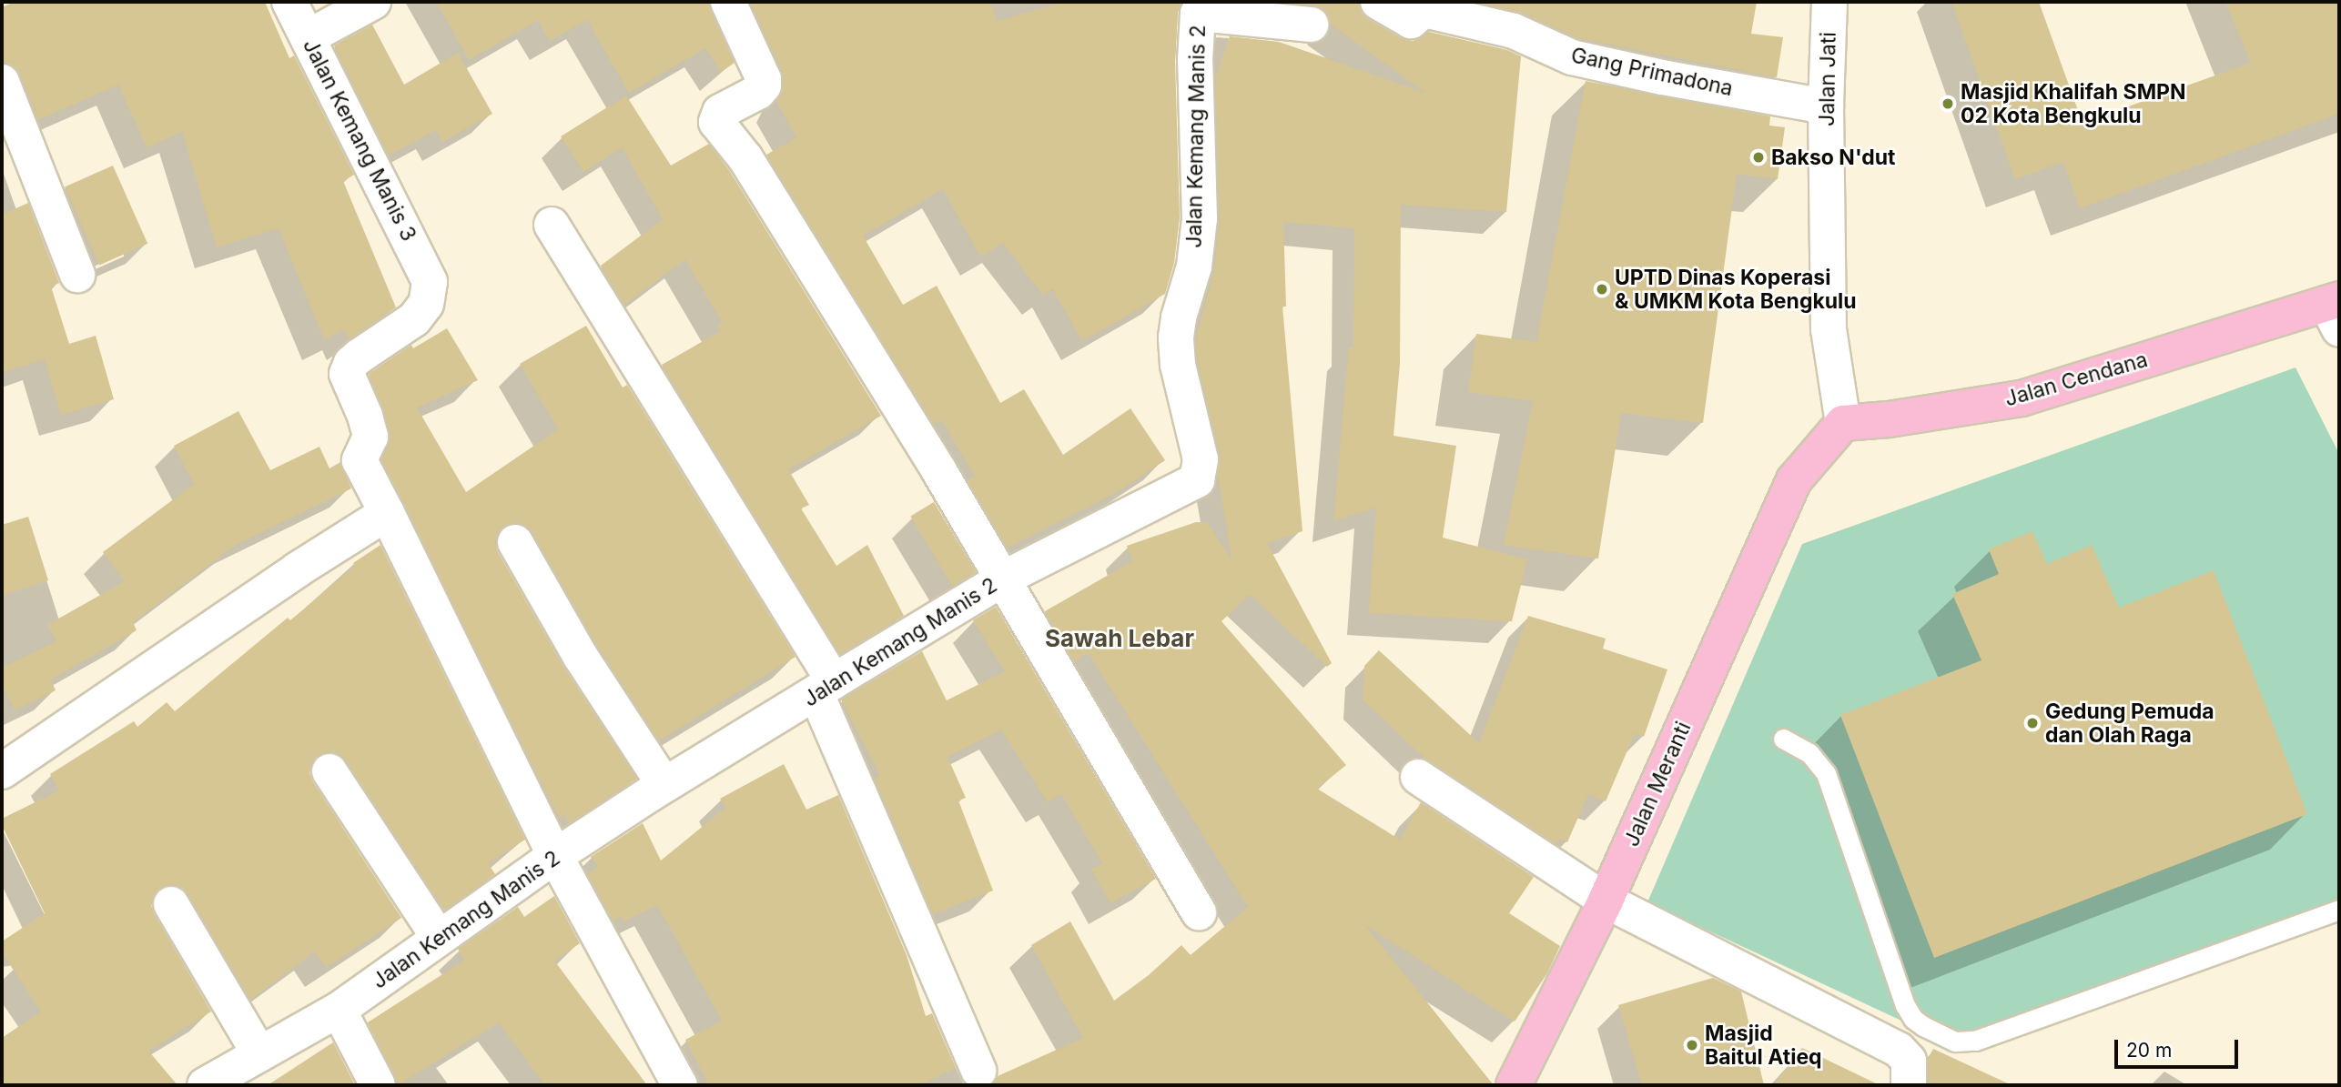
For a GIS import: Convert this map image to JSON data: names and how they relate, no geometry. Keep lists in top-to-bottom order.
{
  "streets": {
    "main road": ["Jalan Cendana", "Jalan Meranti"],
    "street": [
      "Gang Primadona",
      "Jalan Jati",
      "Jalan Kemang Manis 2",
      "Jalan Kemang Manis 3"
    ]
  },
  "crossings": [
    ["Gang Primadona", "Jalan Jati"],
    ["Jalan Jati", "Jalan Cendana"],
    ["Jalan Jati", "Jalan Meranti"],
    ["Jalan Cendana", "Jalan Meranti"]
  ],
  "districts": ["Sawah Lebar"],
  "places": [
    "Masjid Khalifah SMPN 02 Kota Bengkulu",
    "Bakso N'dut",
    "UPTD Dinas Koperasi & UMKM Kota Bengkulu",
    "Gedung Pemuda dan Olah Raga",
    "Masjid Baitul Atieq"
  ],
  "scale_bar": "20 m"
}
